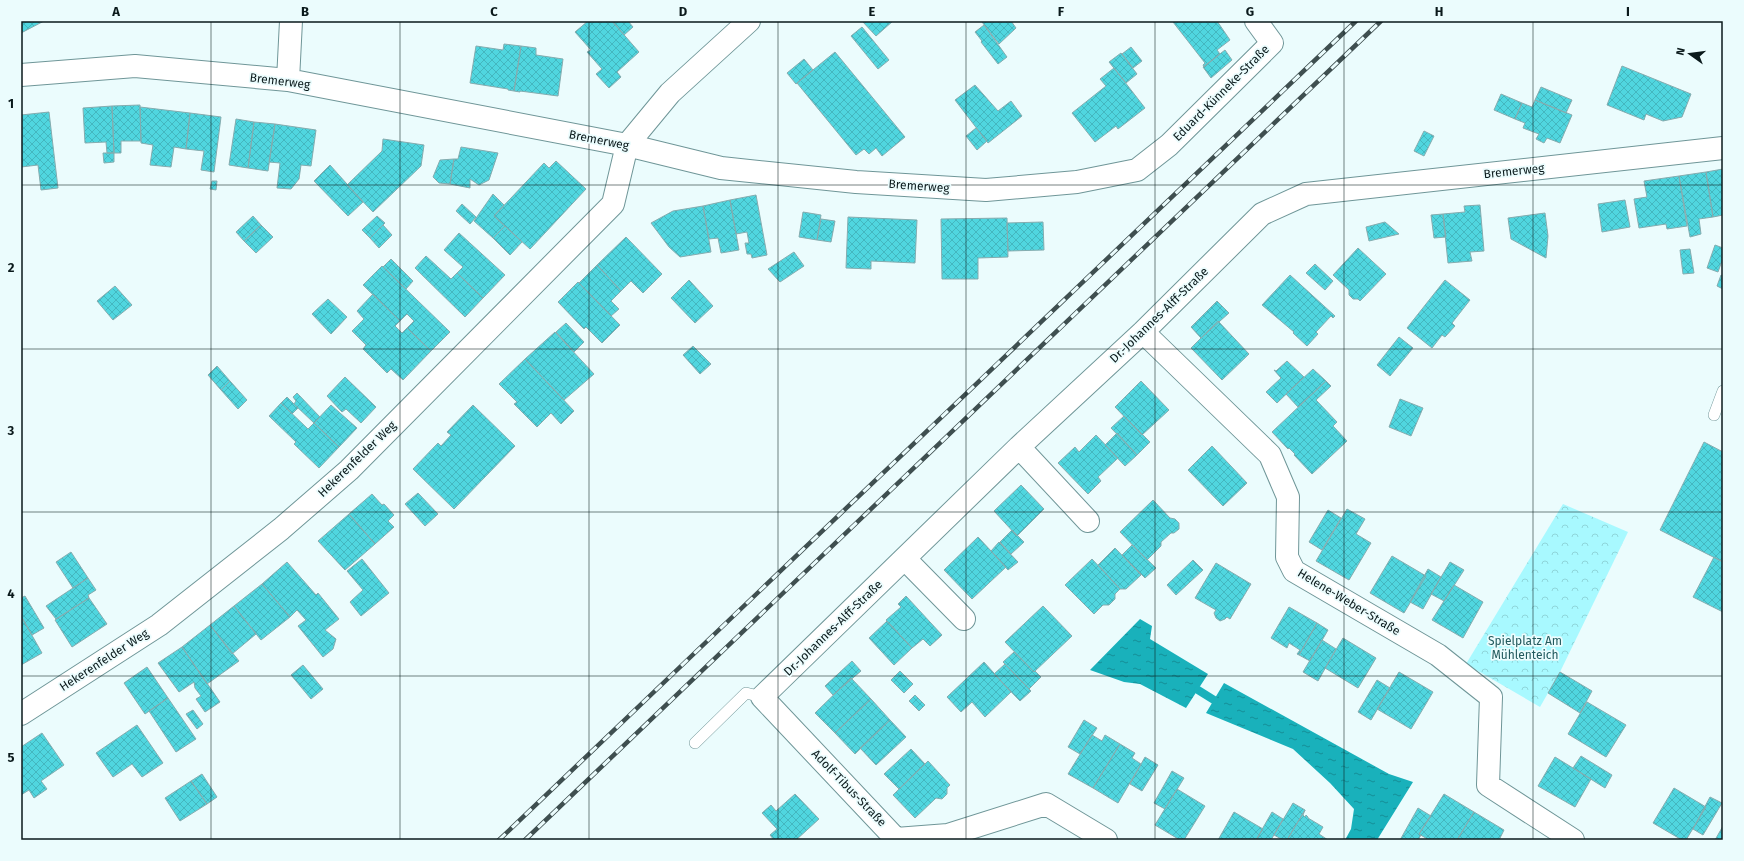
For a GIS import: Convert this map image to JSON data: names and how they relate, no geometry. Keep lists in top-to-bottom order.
{
  "streets": {
    "street": [
      "Bremerweg",
      "Eduard-Künneke-Straße",
      "Dr.-Johannes-Alff-Straße",
      "Hekerenfelder Weg",
      "Helene-Weber-Straße",
      "Adolf-Tibus-Straße"
    ]
  },
  "crossings": [
    ["Bremerweg", "Eduard-Künneke-Straße"],
    ["Bremerweg", "Dr.-Johannes-Alff-Straße"],
    ["Bremerweg", "Hekerenfelder Weg"],
    ["Dr.-Johannes-Alff-Straße", "Helene-Weber-Straße"],
    ["Dr.-Johannes-Alff-Straße", "Adolf-Tibus-Straße"]
  ],
  "parks": ["Spielplatz Am Mühlenteich"],
  "north": "left",
  "grid": {
    "columns": [
      "A",
      "B",
      "C",
      "D",
      "E",
      "F",
      "G",
      "H",
      "I"
    ],
    "rows": [
      "1",
      "2",
      "3",
      "4",
      "5"
    ]
  }
}
